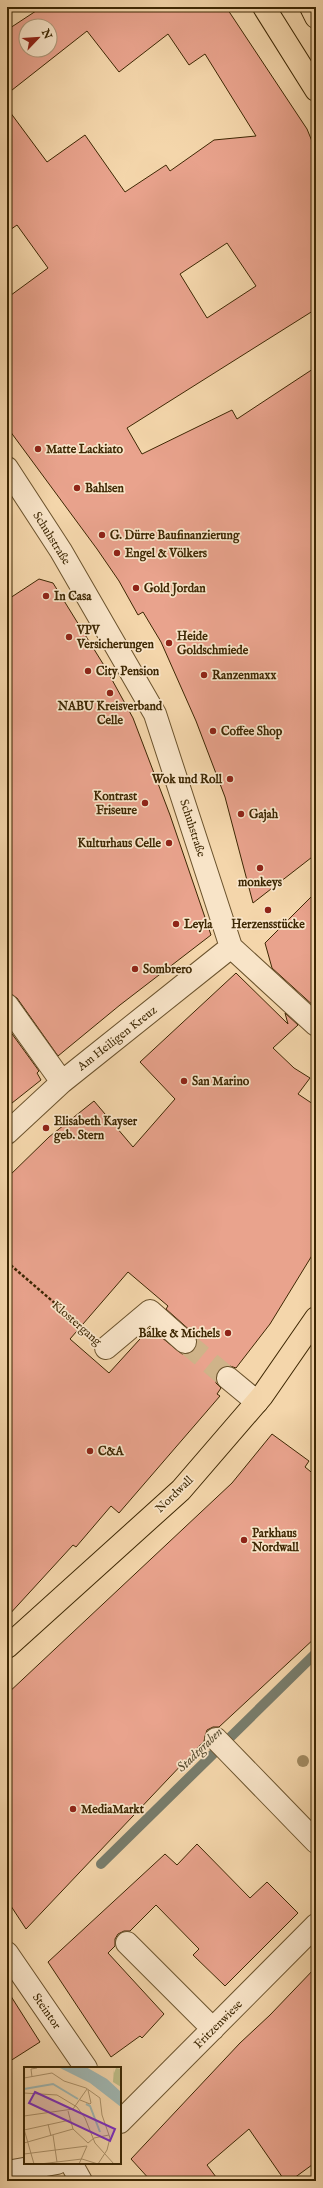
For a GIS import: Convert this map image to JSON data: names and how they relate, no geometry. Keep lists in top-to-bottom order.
{
  "streets": {
    "main road": ["Nordwall"],
    "street": [
      "Schuhstraße",
      "Am Heiligen Kreuz",
      "Klostergang",
      "Steintor",
      "Fritzenwiese"
    ]
  },
  "crossings": [
    ["Schuhstraße", "Am Heiligen Kreuz"]
  ],
  "water": ["Stadtgraben"],
  "places": [
    "Matte Lackiato",
    "Bahlsen",
    "G. Dürre Baufinanzierung",
    "Engel & Völkers",
    "Gold Jordan",
    "In Casa",
    "VPV Versicherungen",
    "Heide Goldschmiede",
    "City Pension",
    "Ranzenmaxx",
    "NABU Kreisverband Celle",
    "Coffee Shop",
    "Wok und Roll",
    "Kontrast Friseure",
    "Gajah",
    "Kulturhaus Celle",
    "monkeys",
    "Herzensstücke",
    "Leyla",
    "Sombrero",
    "San Marino",
    "Elisabeth Kayser geb. Stern",
    "Balke & Michels",
    "C&A",
    "Parkhaus Nordwall",
    "MediaMarkt"
  ],
  "north": "top right"
}
